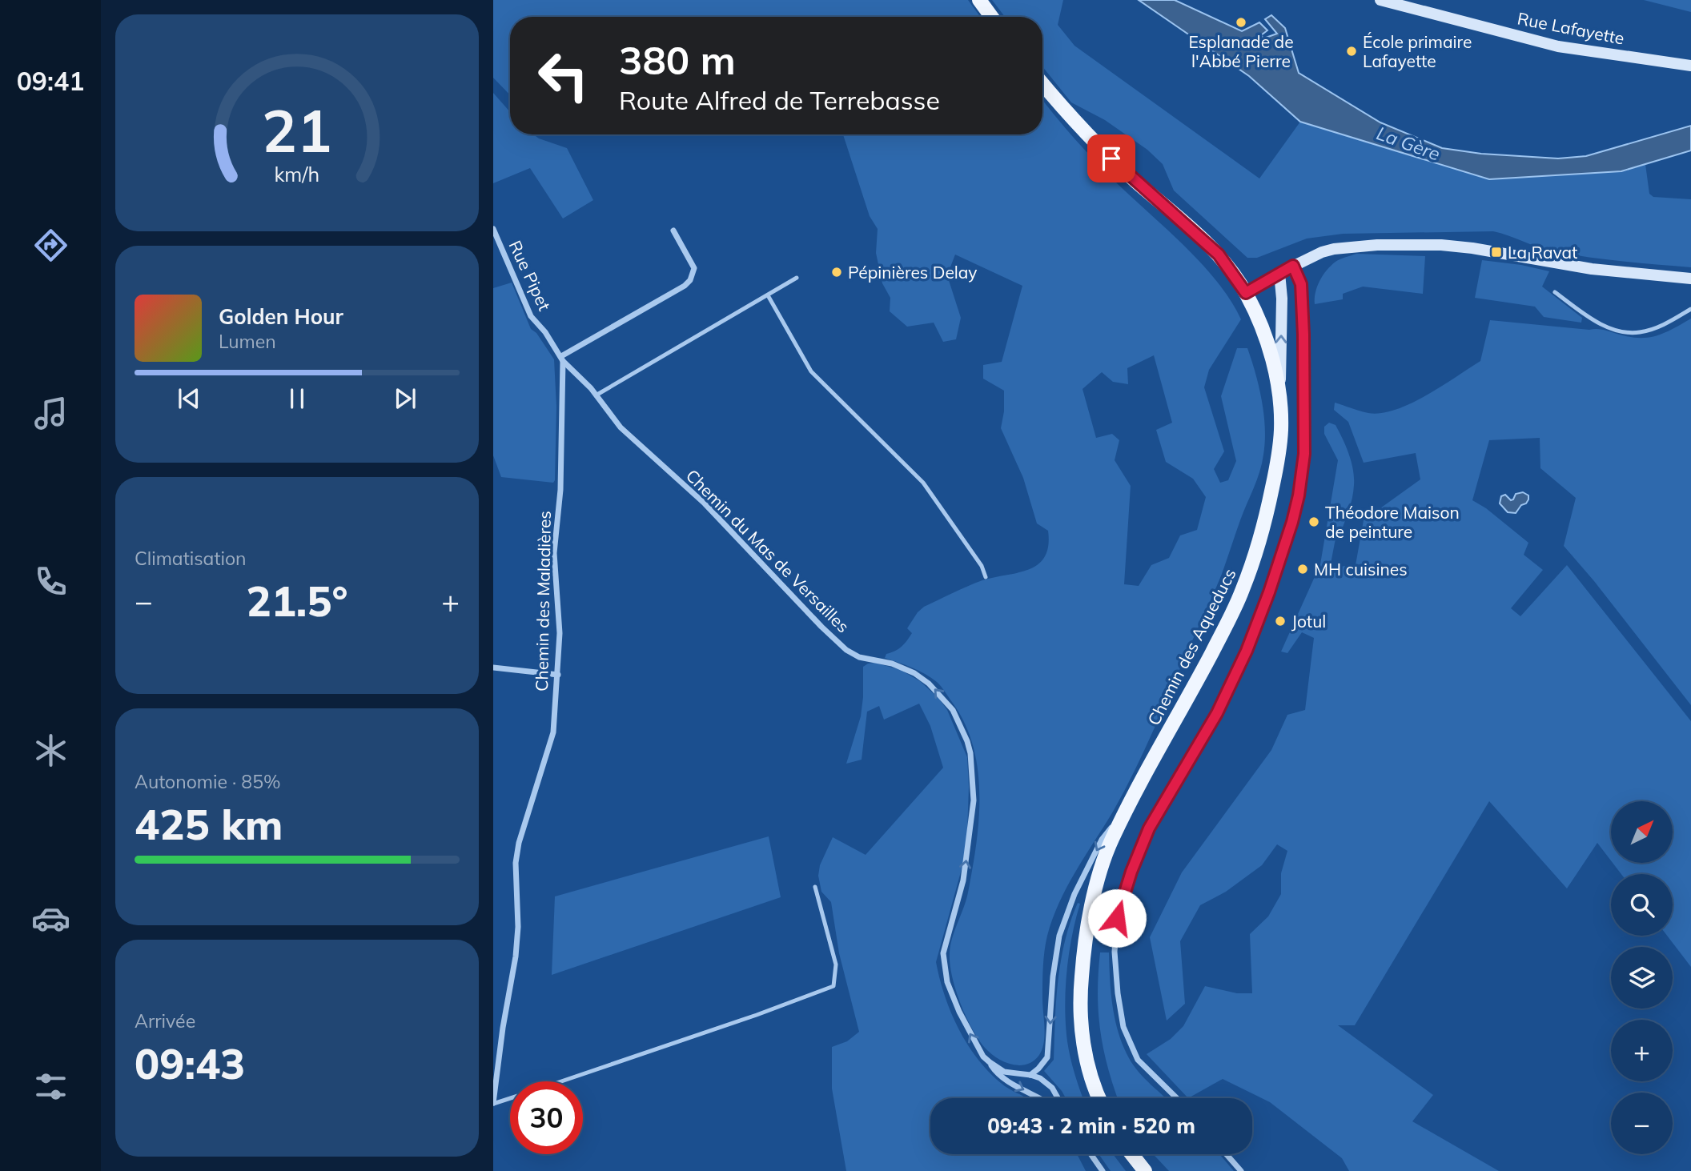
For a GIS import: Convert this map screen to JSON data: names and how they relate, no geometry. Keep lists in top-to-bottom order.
{
  "streets": {
    "main road": ["Chemin des Aqueducs"],
    "street": [
      "Rue Lafayette",
      "Rue Pipet",
      "Chemin du Mas de Versailles",
      "Chemin des Maladières"
    ]
  },
  "crossings": [
    ["Rue Pipet", "Chemin du Mas de Versailles"],
    ["Rue Pipet", "Chemin des Maladières"],
    ["Chemin du Mas de Versailles", "Chemin des Maladières"]
  ],
  "water": ["La Gère"],
  "places": {
    "other": [
      "Esplanade de l'Abbé Pierre",
      "École primaire Lafayette",
      "Pépinières Delay",
      "Théodore Maison de peinture",
      "MH cuisines",
      "Jotul"
    ],
    "transit": ["La Ravat"]
  },
  "north": "top right",
  "page": {
    "tabs": "09:41",
    "turn": ["380 m", "Route Alfred de Terrebasse"],
    "song": ["Golden Hour", "Lumen"],
    "tile": [
      "Climatisation",
      ["Autonomie · 85%", "425 km"],
      ["Arrivée", "09:43"]
    ],
    "heat": ["−", "21.5°", "+"],
    "map_buttons": ["+", "−"],
    "limit": "30",
    "trip": "09:43 · 2 min · 520 m",
    "gauge": ["21", "km/h"]
  }
}
